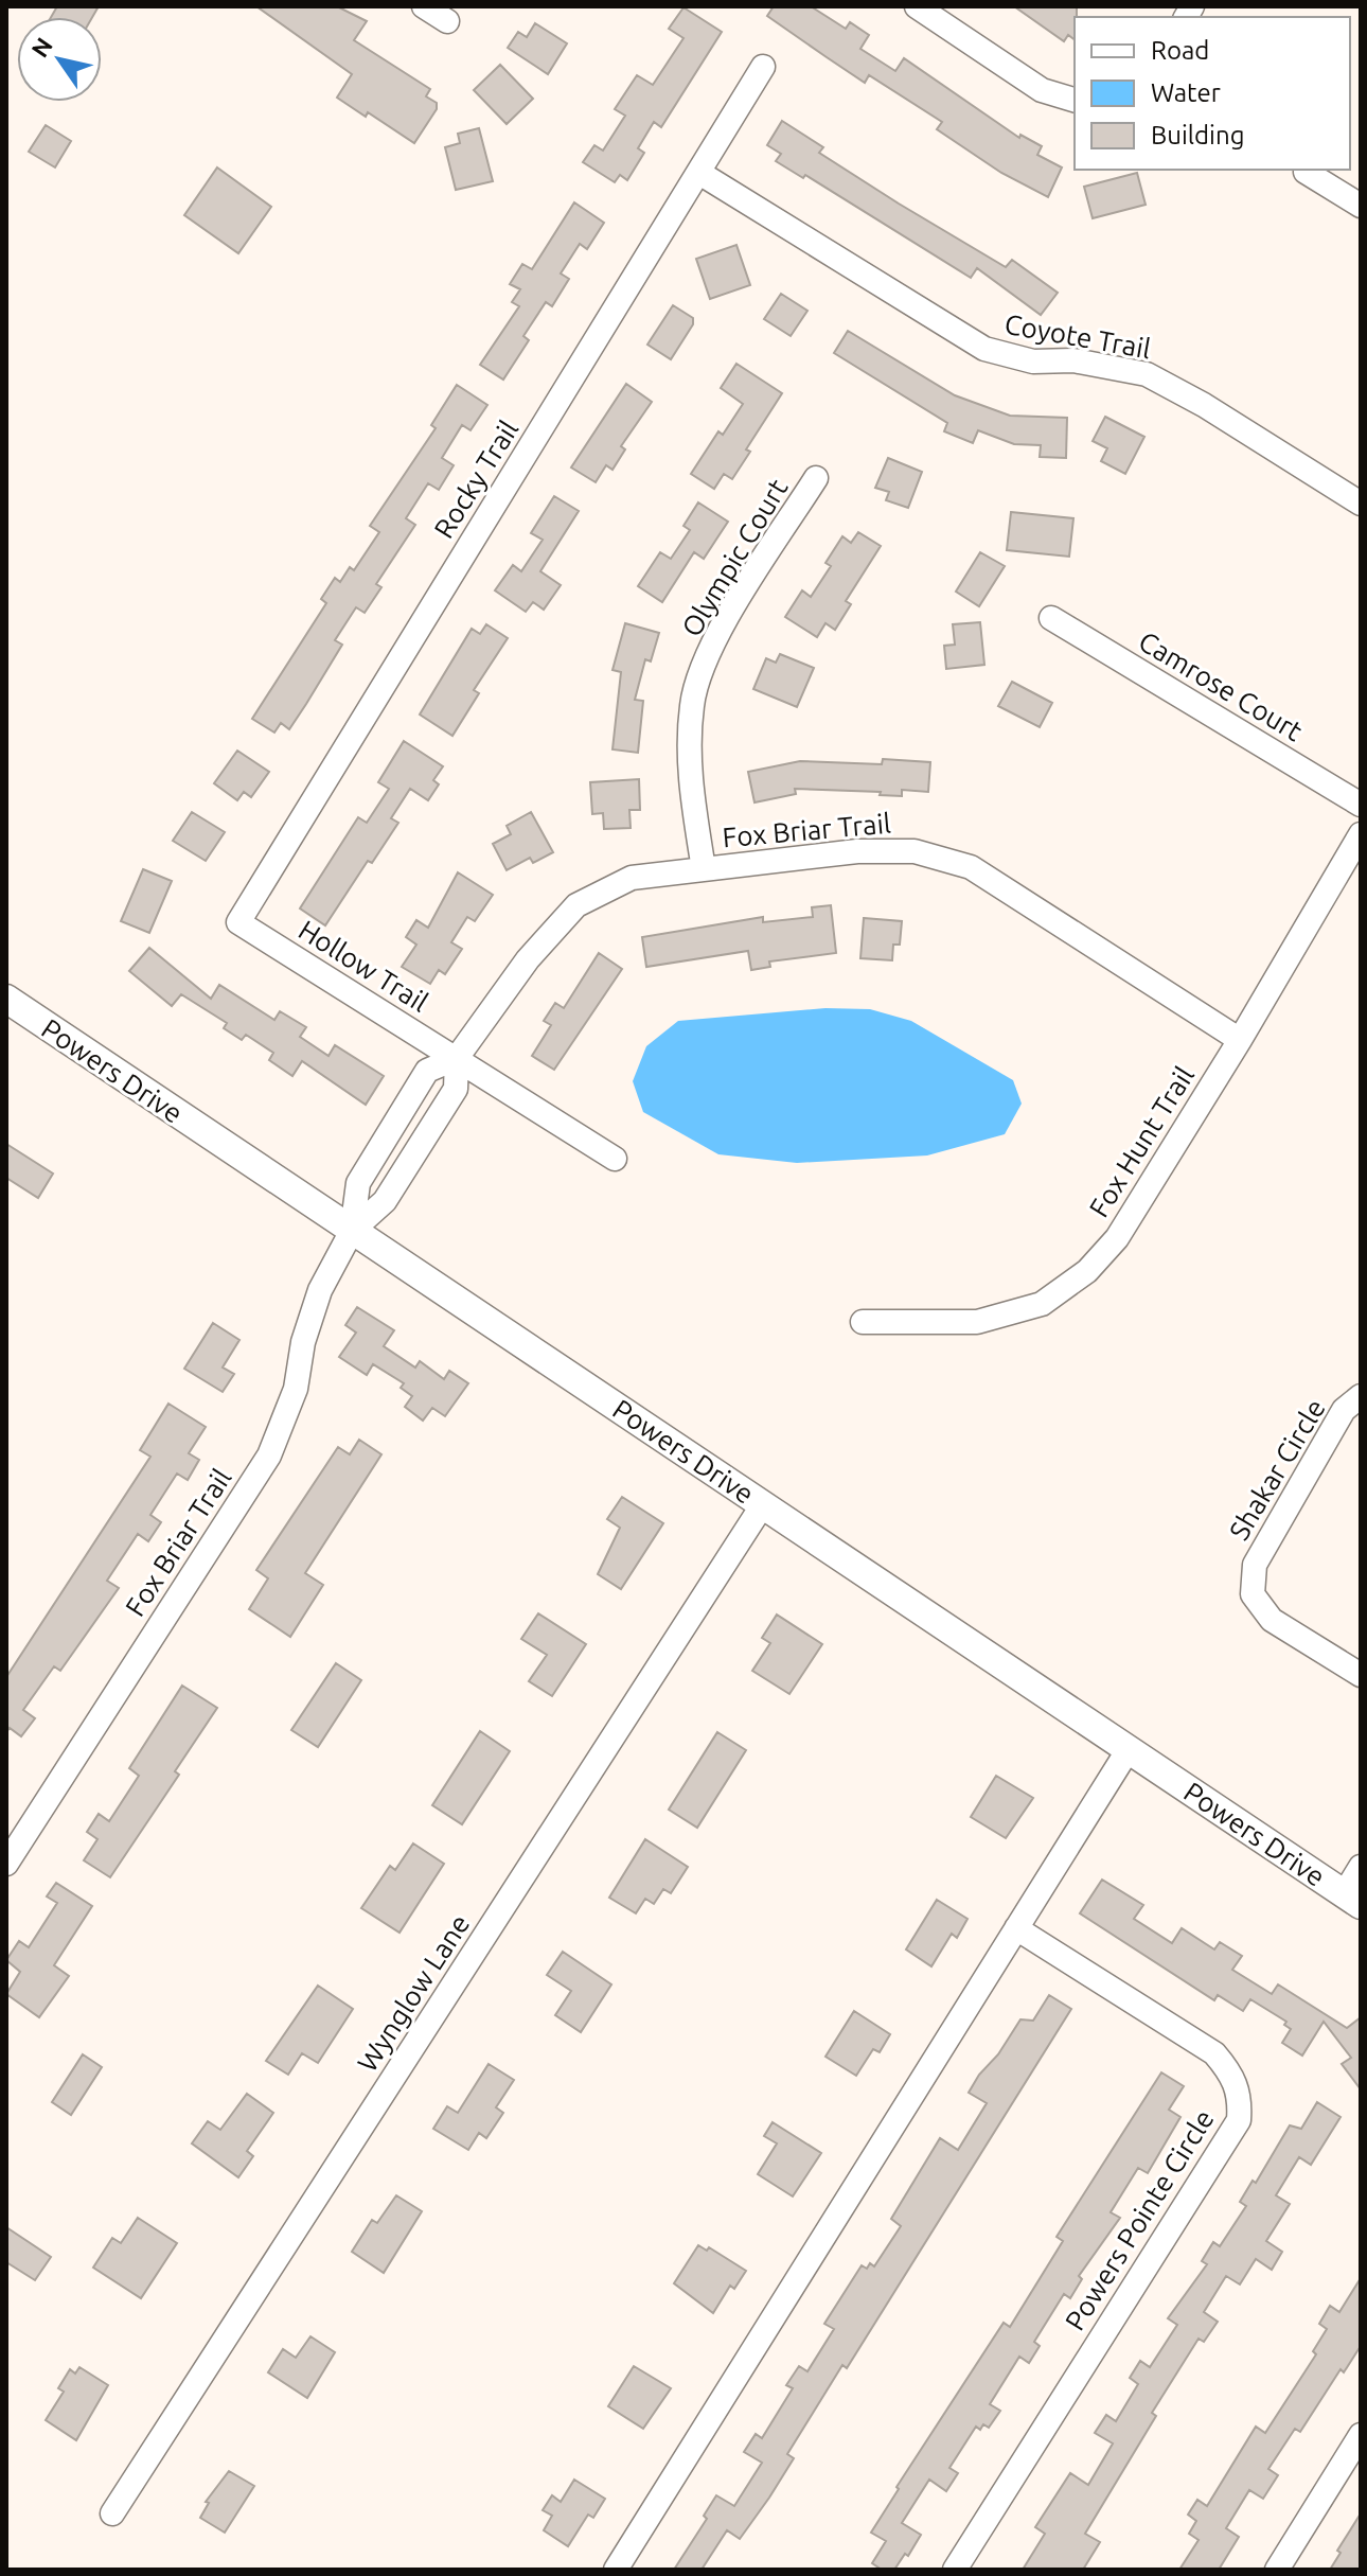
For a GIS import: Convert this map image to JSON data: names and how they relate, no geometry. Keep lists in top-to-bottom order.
{
  "streets": {
    "street": [
      "Coyote Trail",
      "Rocky Trail",
      "Olympic Court",
      "Camrose Court",
      "Fox Briar Trail",
      "Hollow Trail",
      "Powers Drive",
      "Fox Hunt Trail",
      "Shakar Circle",
      "Wynglow Lane",
      "Powers Pointe Circle"
    ]
  },
  "crossings": [
    ["Coyote Trail", "Rocky Trail"],
    ["Rocky Trail", "Hollow Trail"],
    ["Olympic Court", "Fox Briar Trail"],
    ["Fox Briar Trail", "Hollow Trail"],
    ["Fox Briar Trail", "Powers Drive"],
    ["Fox Briar Trail", "Fox Hunt Trail"],
    ["Powers Drive", "Wynglow Lane"]
  ],
  "legend": ["Road", "Water", "Building"],
  "north": "top left"
}
